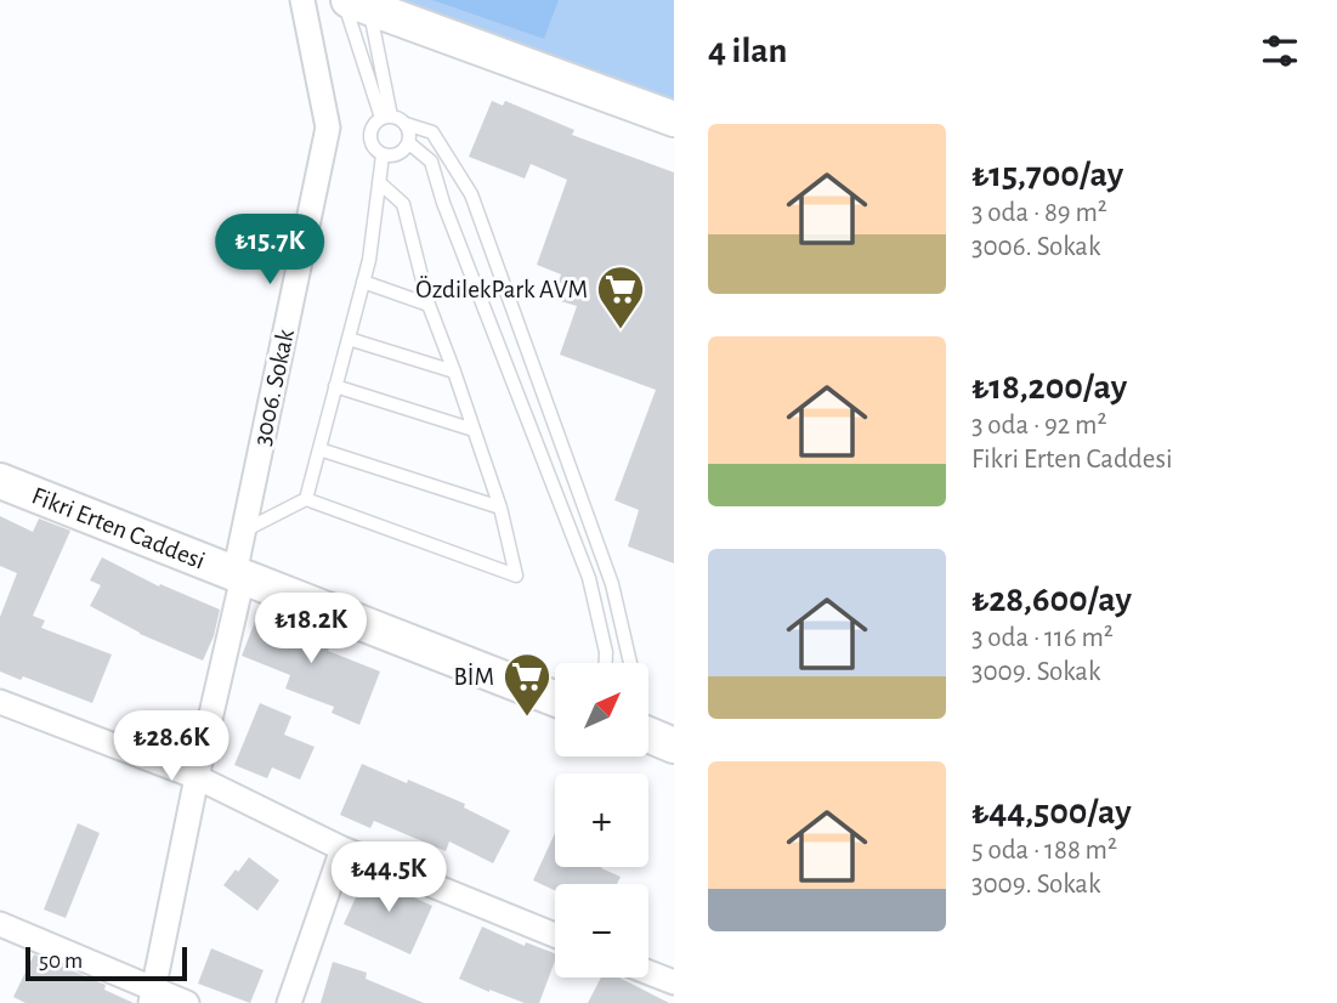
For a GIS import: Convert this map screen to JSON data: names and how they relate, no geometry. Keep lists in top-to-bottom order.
{
  "streets": {
    "street": ["3006. Sokak", "Fikri Erten Caddesi"]
  },
  "crossings": [
    ["3006. Sokak", "Fikri Erten Caddesi"]
  ],
  "places": {
    "supermarket": ["ÖzdilekPark AVM", "BİM"]
  },
  "scale_bar": "50 m",
  "north": "top right",
  "page": {
    "heading": "4 ilan",
    "list": [
      {
        "name": "₺15,700/ay",
        "note": "3 oda · 89 m² · 3006. Sokak"
      },
      {
        "name": "₺18,200/ay",
        "note": "3 oda · 92 m² · Fikri Erten Caddesi"
      },
      {
        "name": "₺28,600/ay",
        "note": "3 oda · 116 m² · 3009. Sokak"
      },
      {
        "name": "₺44,500/ay",
        "note": "5 oda · 188 m² · 3009. Sokak"
      }
    ],
    "price": [
      "₺15.7K",
      "₺18.2K",
      "₺28.6K",
      "₺44.5K"
    ],
    "map_buttons": ["+", "−"],
    "scale": "50 m"
  }
}
